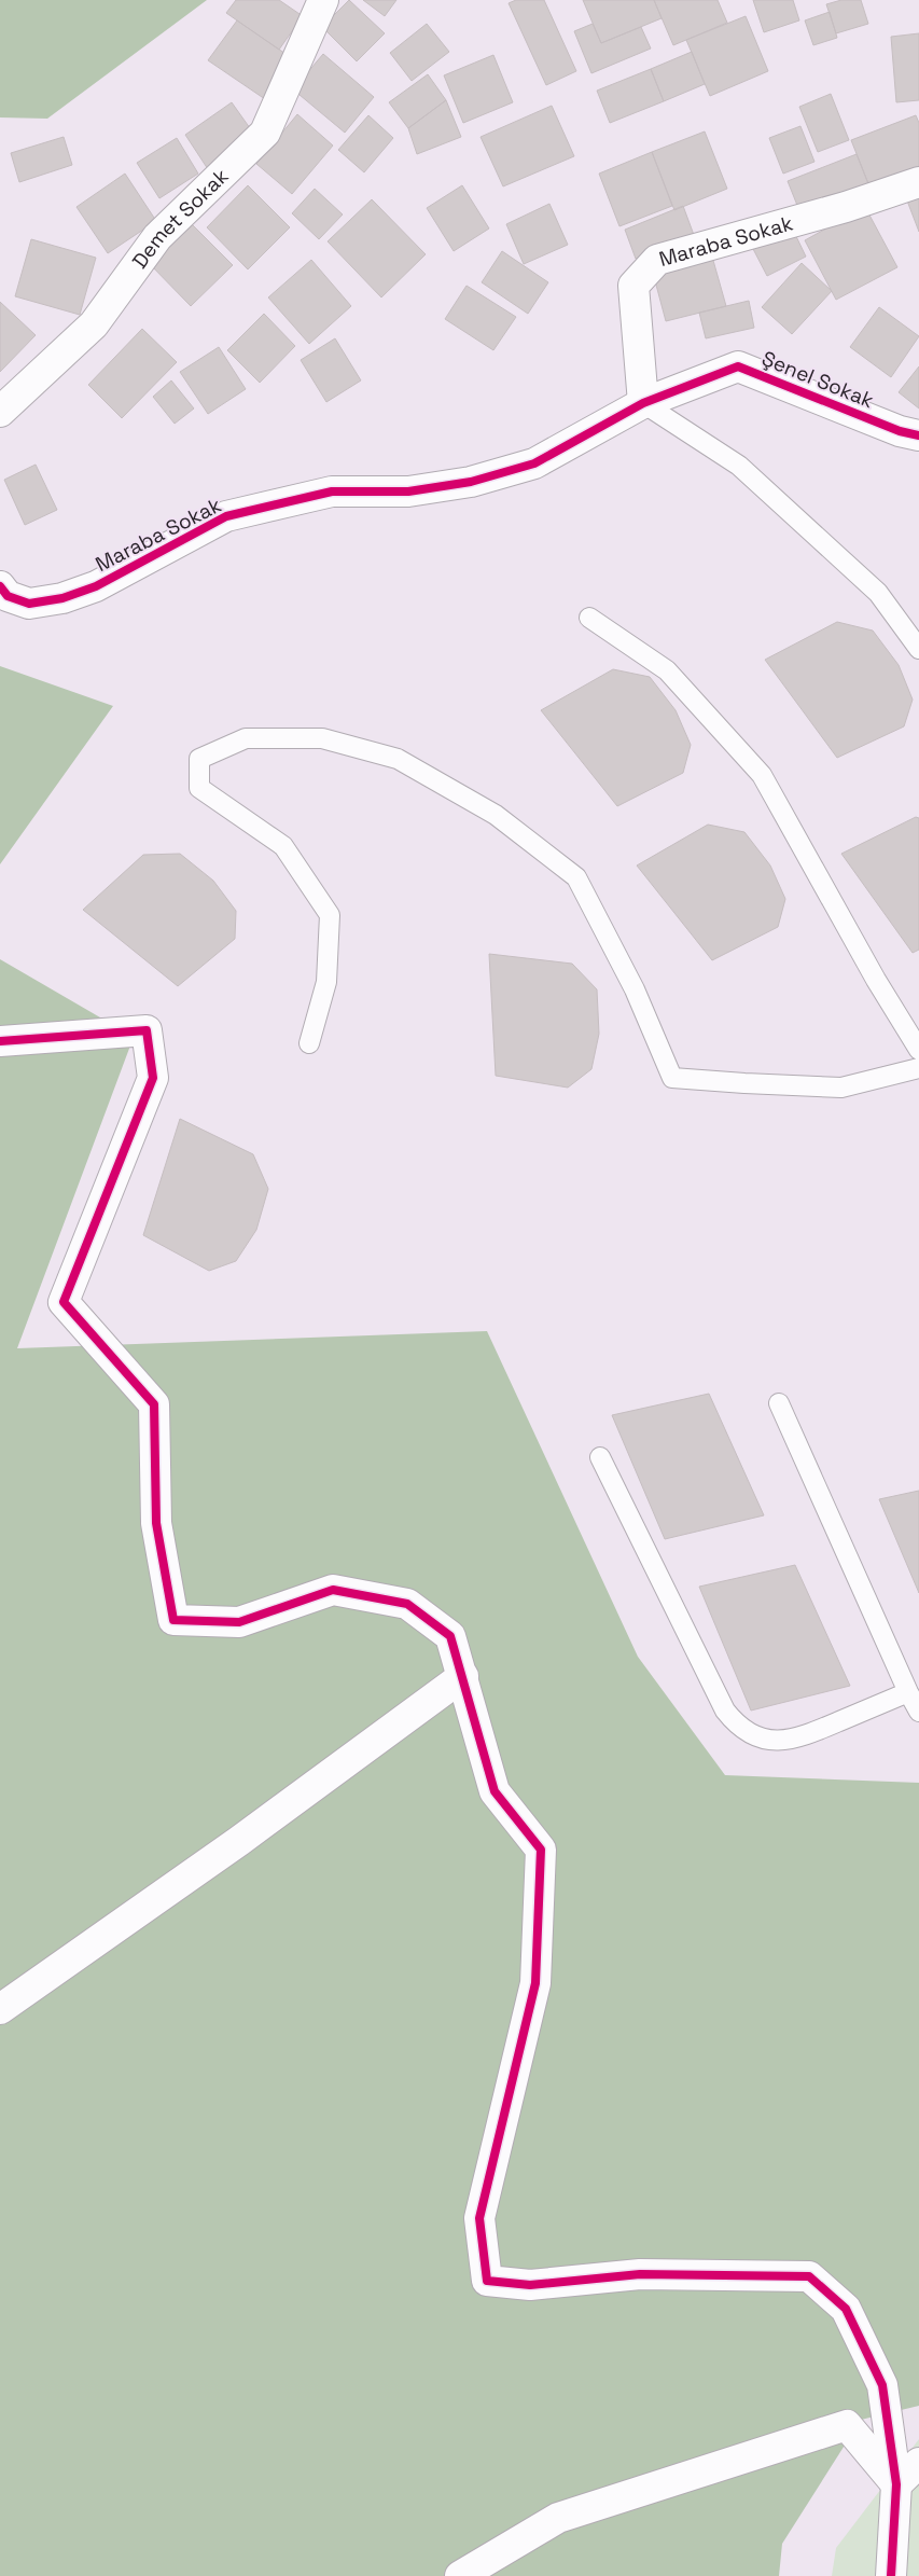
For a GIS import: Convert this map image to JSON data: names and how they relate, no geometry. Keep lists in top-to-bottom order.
{
  "streets": {
    "street": ["Demet Sokak", "Maraba Sokak", "Şenel Sokak"]
  },
  "crossings": [
    ["Maraba Sokak", "Şenel Sokak"]
  ]
}
